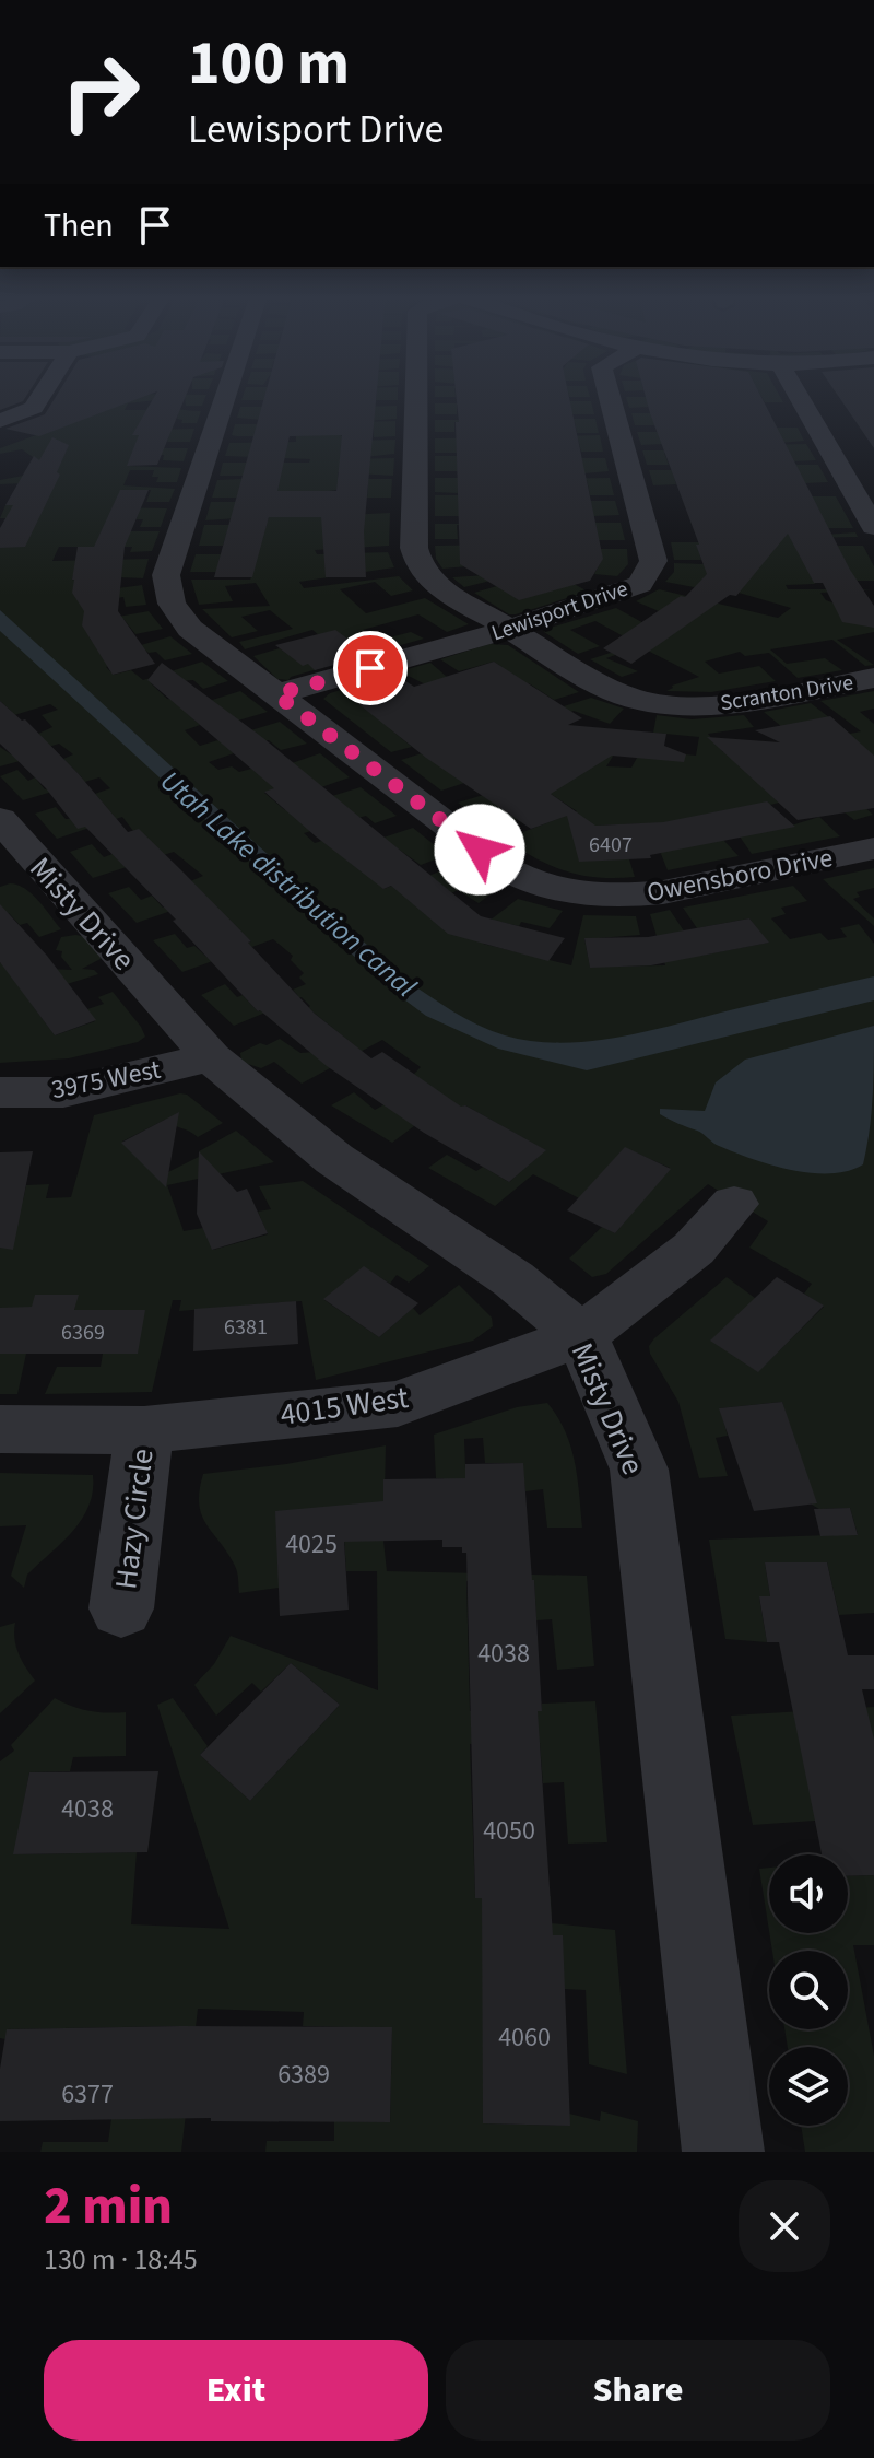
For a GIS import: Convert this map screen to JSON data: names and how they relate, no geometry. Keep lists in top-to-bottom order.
{
  "streets": {
    "street": [
      "Lewisport Drive",
      "Scranton Drive",
      "Owensboro Drive",
      "Misty Drive",
      "3975 West",
      "4015 West",
      "Hazy Circle"
    ]
  },
  "crossings": [
    ["Lewisport Drive", "Scranton Drive"],
    ["Lewisport Drive", "Owensboro Drive"],
    ["Misty Drive", "3975 West"],
    ["Misty Drive", "4015 West"],
    ["4015 West", "Hazy Circle"]
  ],
  "water": ["Utah Lake distribution canal"],
  "house_numbers": [
    "6407",
    "6381",
    "6369",
    "4025",
    "4038",
    "4038",
    "4050",
    "4060",
    "6389",
    "6377"
  ],
  "page": {
    "turn": ["100 m", "Lewisport Drive"],
    "then": "Then",
    "heading": ["2 min", "130 m · 18:45"],
    "buttons": ["Exit", "Share"]
  }
}
